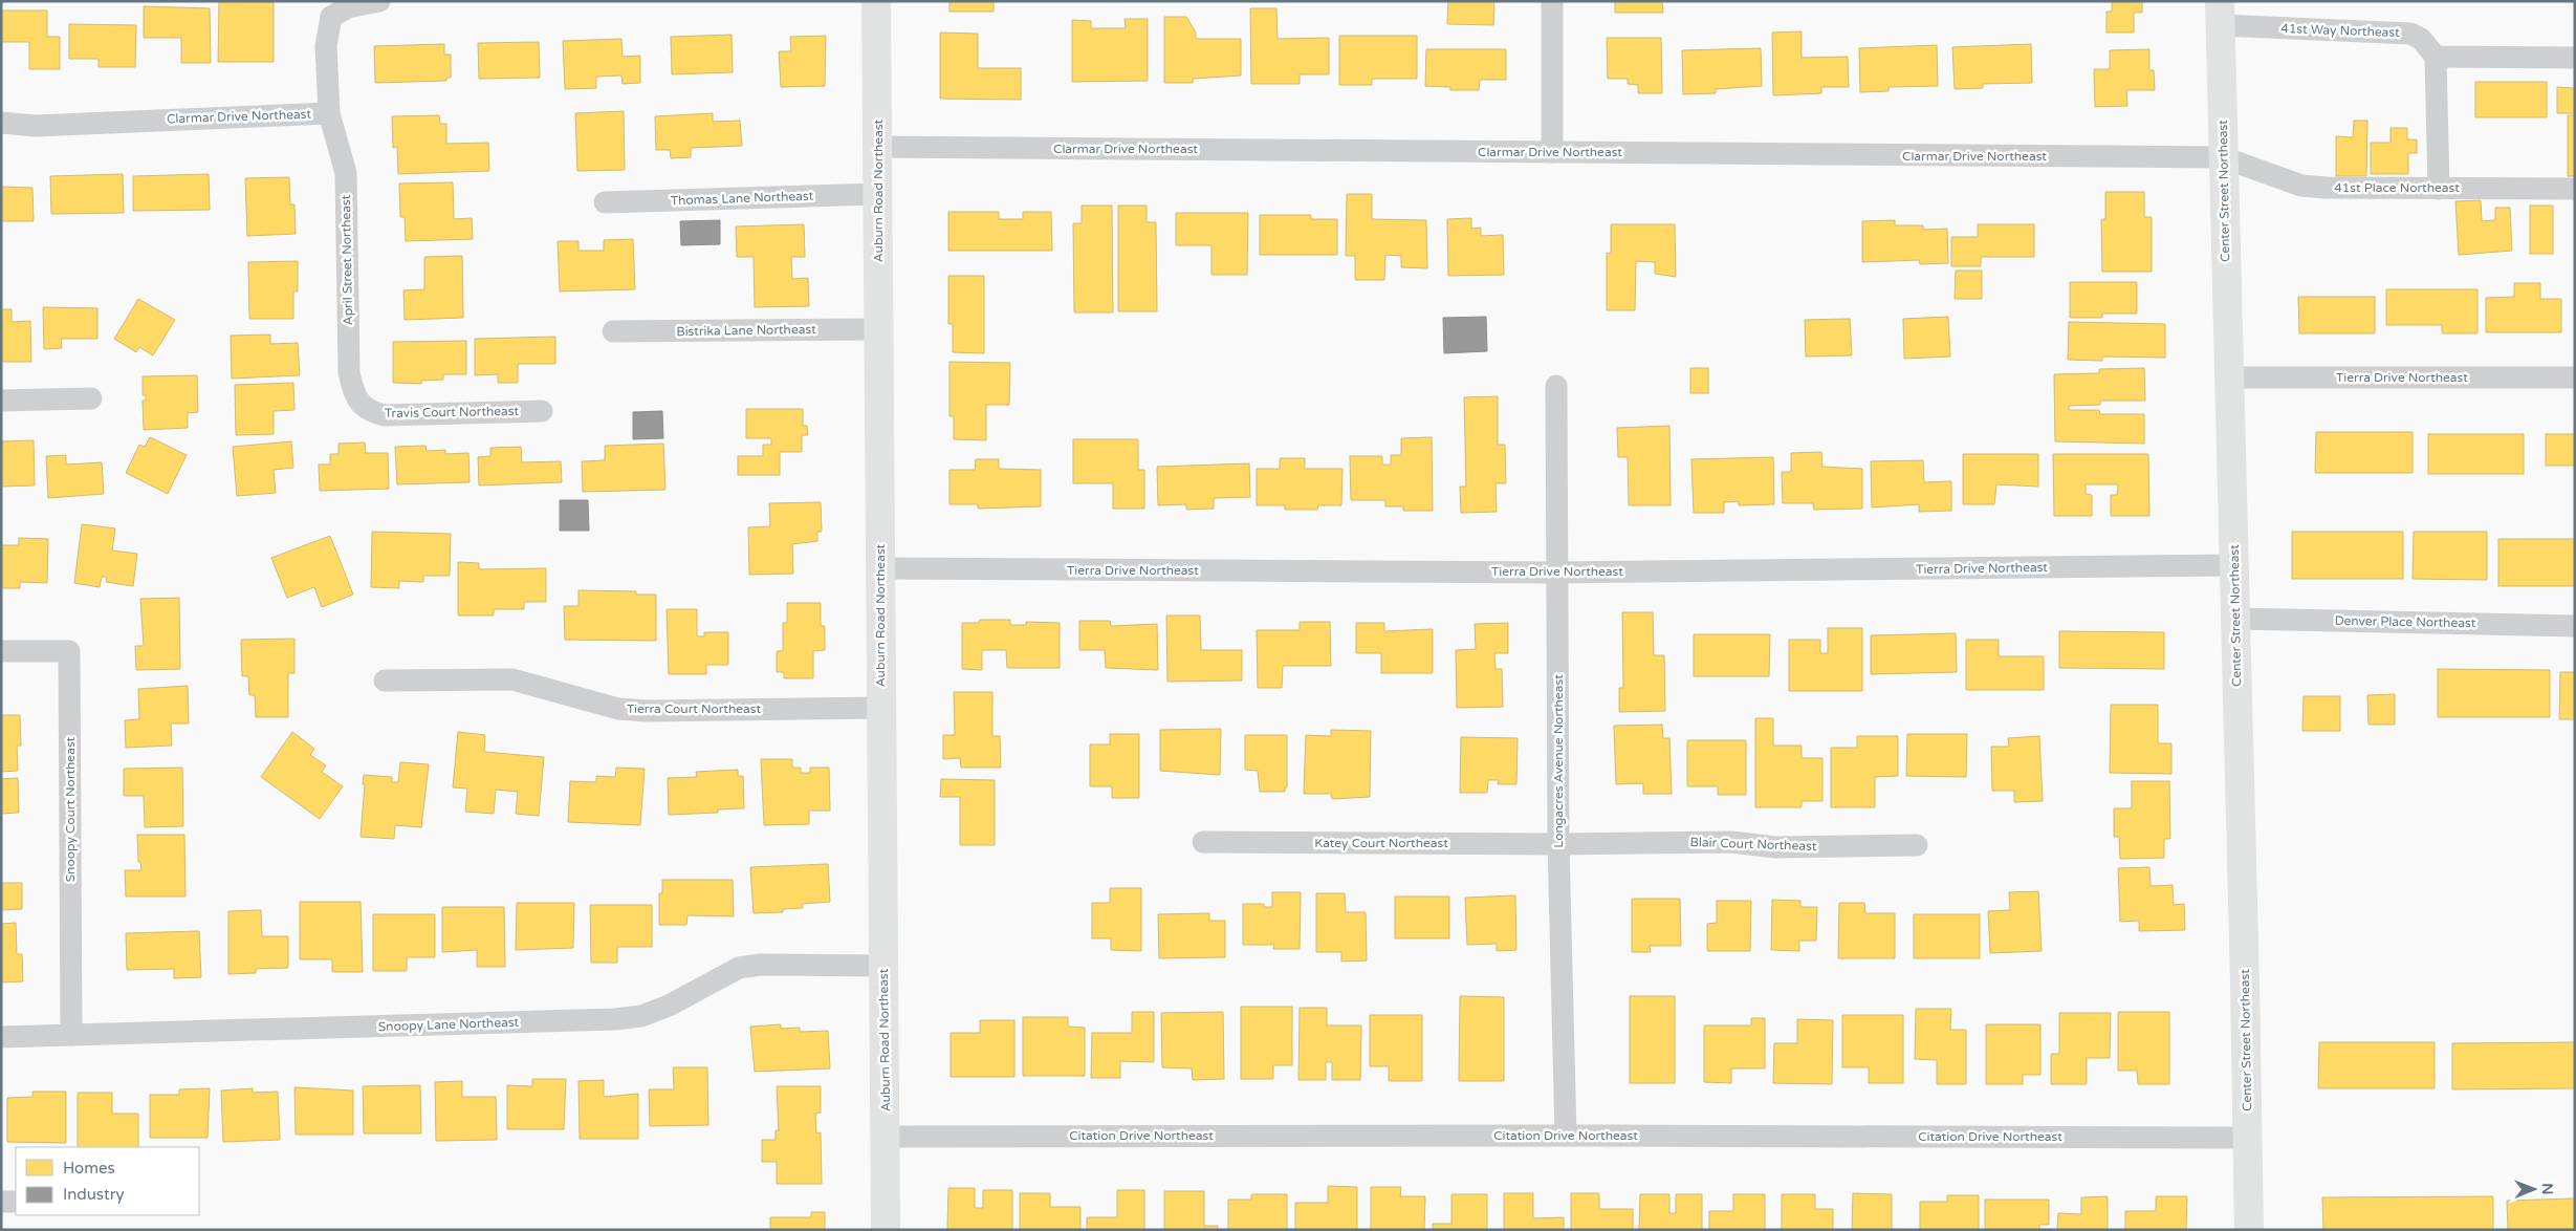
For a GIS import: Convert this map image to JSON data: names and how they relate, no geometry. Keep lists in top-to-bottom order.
{
  "streets": {
    "street": [
      "41st Way Northeast",
      "Clarmar Drive Northeast",
      "41st Place Northeast",
      "Auburn Road Northeast",
      "Center Street Northeast",
      "Thomas Lane Northeast",
      "April Street Northeast",
      "Bistrika Lane Northeast",
      "Tierra Drive Northeast",
      "Travis Court Northeast",
      "Denver Place Northeast",
      "Tierra Court Northeast",
      "Longacres Avenue Northeast",
      "Snoopy Court Northeast",
      "Katey Court Northeast",
      "Blair Court Northeast",
      "Snoopy Lane Northeast",
      "Citation Drive Northeast"
    ]
  },
  "crossings": [
    ["41st Way Northeast", "Center Street Northeast"],
    ["Clarmar Drive Northeast", "41st Place Northeast"],
    ["Clarmar Drive Northeast", "Auburn Road Northeast"],
    ["Clarmar Drive Northeast", "Center Street Northeast"],
    ["Clarmar Drive Northeast", "April Street Northeast"],
    ["41st Place Northeast", "Center Street Northeast"],
    ["Auburn Road Northeast", "Thomas Lane Northeast"],
    ["Auburn Road Northeast", "Bistrika Lane Northeast"],
    ["Auburn Road Northeast", "Tierra Drive Northeast"],
    ["Auburn Road Northeast", "Tierra Court Northeast"],
    ["Auburn Road Northeast", "Snoopy Lane Northeast"],
    ["Auburn Road Northeast", "Citation Drive Northeast"],
    ["Center Street Northeast", "Tierra Drive Northeast"],
    ["Center Street Northeast", "Denver Place Northeast"],
    ["Center Street Northeast", "Citation Drive Northeast"],
    ["April Street Northeast", "Travis Court Northeast"],
    ["Tierra Drive Northeast", "Longacres Avenue Northeast"],
    ["Longacres Avenue Northeast", "Katey Court Northeast"],
    ["Longacres Avenue Northeast", "Blair Court Northeast"],
    ["Longacres Avenue Northeast", "Citation Drive Northeast"],
    ["Snoopy Court Northeast", "Snoopy Lane Northeast"],
    ["Katey Court Northeast", "Blair Court Northeast"]
  ],
  "legend": ["Homes", "Industry"],
  "north": "right"
}
